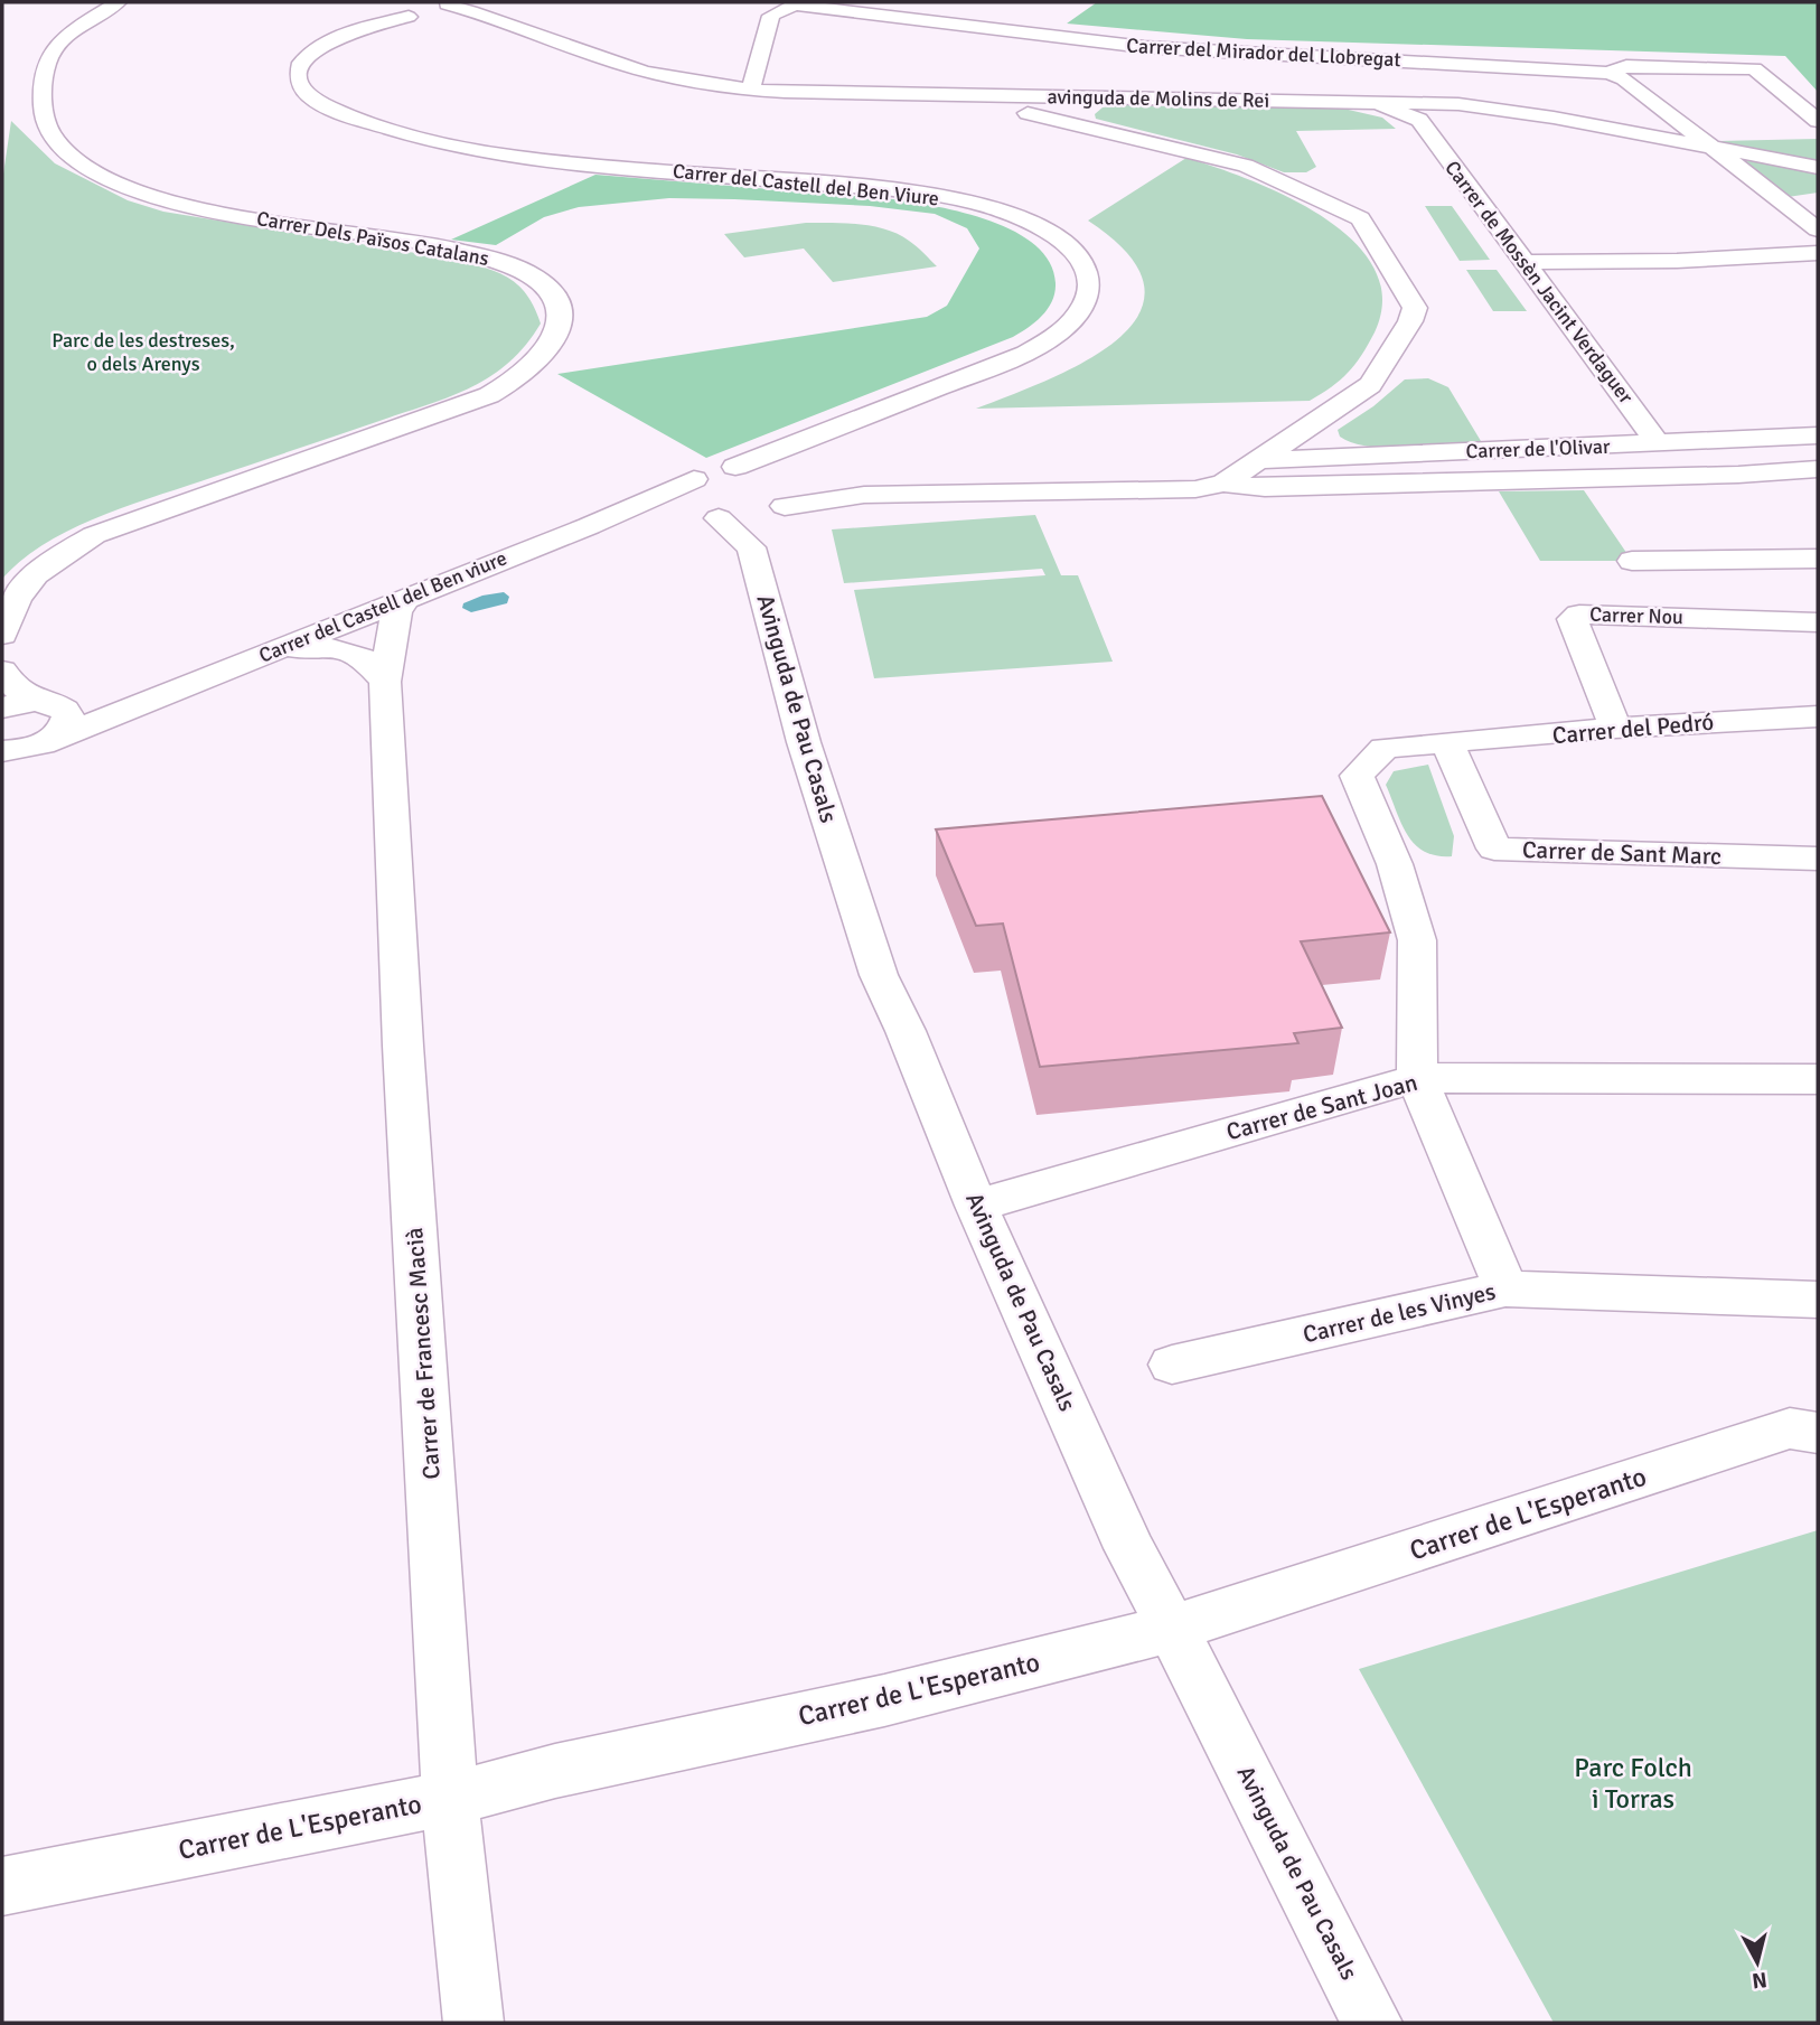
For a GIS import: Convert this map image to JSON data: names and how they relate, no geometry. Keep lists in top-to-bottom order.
{
  "streets": {
    "street": [
      "Carrer del Mirador del Llobregat",
      "avinguda de Molins de Rei",
      "Carrer del Castell del Ben Viure",
      "Carrer Dels Països Catalans",
      "Carrer de Mossèn Jacint Verdaguer",
      "Carrer de l'Olivar",
      "Carrer del Castell del Ben viure",
      "Carrer Nou",
      "Avinguda de Pau Casals",
      "Carrer del Pedró",
      "Carrer de Sant Marc",
      "Carrer de Sant Joan",
      "Carrer de les Vinyes",
      "Carrer de Francesc Macià",
      "Carrer de L'Esperanto"
    ]
  },
  "crossings": [
    ["Carrer del Mirador del Llobregat", "avinguda de Molins de Rei"],
    ["avinguda de Molins de Rei", "Carrer del Castell del Ben Viure"],
    ["Carrer del Castell del Ben Viure", "Carrer de l'Olivar"],
    ["Carrer del Castell del Ben Viure", "Carrer del Castell del Ben viure"],
    ["Carrer del Castell del Ben Viure", "Avinguda de Pau Casals"],
    ["Carrer de Mossèn Jacint Verdaguer", "Carrer de l'Olivar"],
    ["Carrer de l'Olivar", "Carrer del Castell del Ben viure"],
    ["Carrer de l'Olivar", "Avinguda de Pau Casals"],
    ["Carrer del Castell del Ben viure", "Avinguda de Pau Casals"],
    ["Carrer del Castell del Ben viure", "Carrer de Francesc Macià"],
    ["Carrer Nou", "Carrer del Pedró"],
    ["Avinguda de Pau Casals", "Carrer de Sant Joan"],
    ["Avinguda de Pau Casals", "Carrer de L'Esperanto"],
    ["Carrer del Pedró", "Carrer de Sant Marc"],
    ["Carrer del Pedró", "Carrer de Sant Joan"],
    ["Carrer de Francesc Macià", "Carrer de L'Esperanto"]
  ],
  "parks": ["Parc de les destreses, o dels Arenys", "Parc Folch i Torras"],
  "north": "bottom"
}
